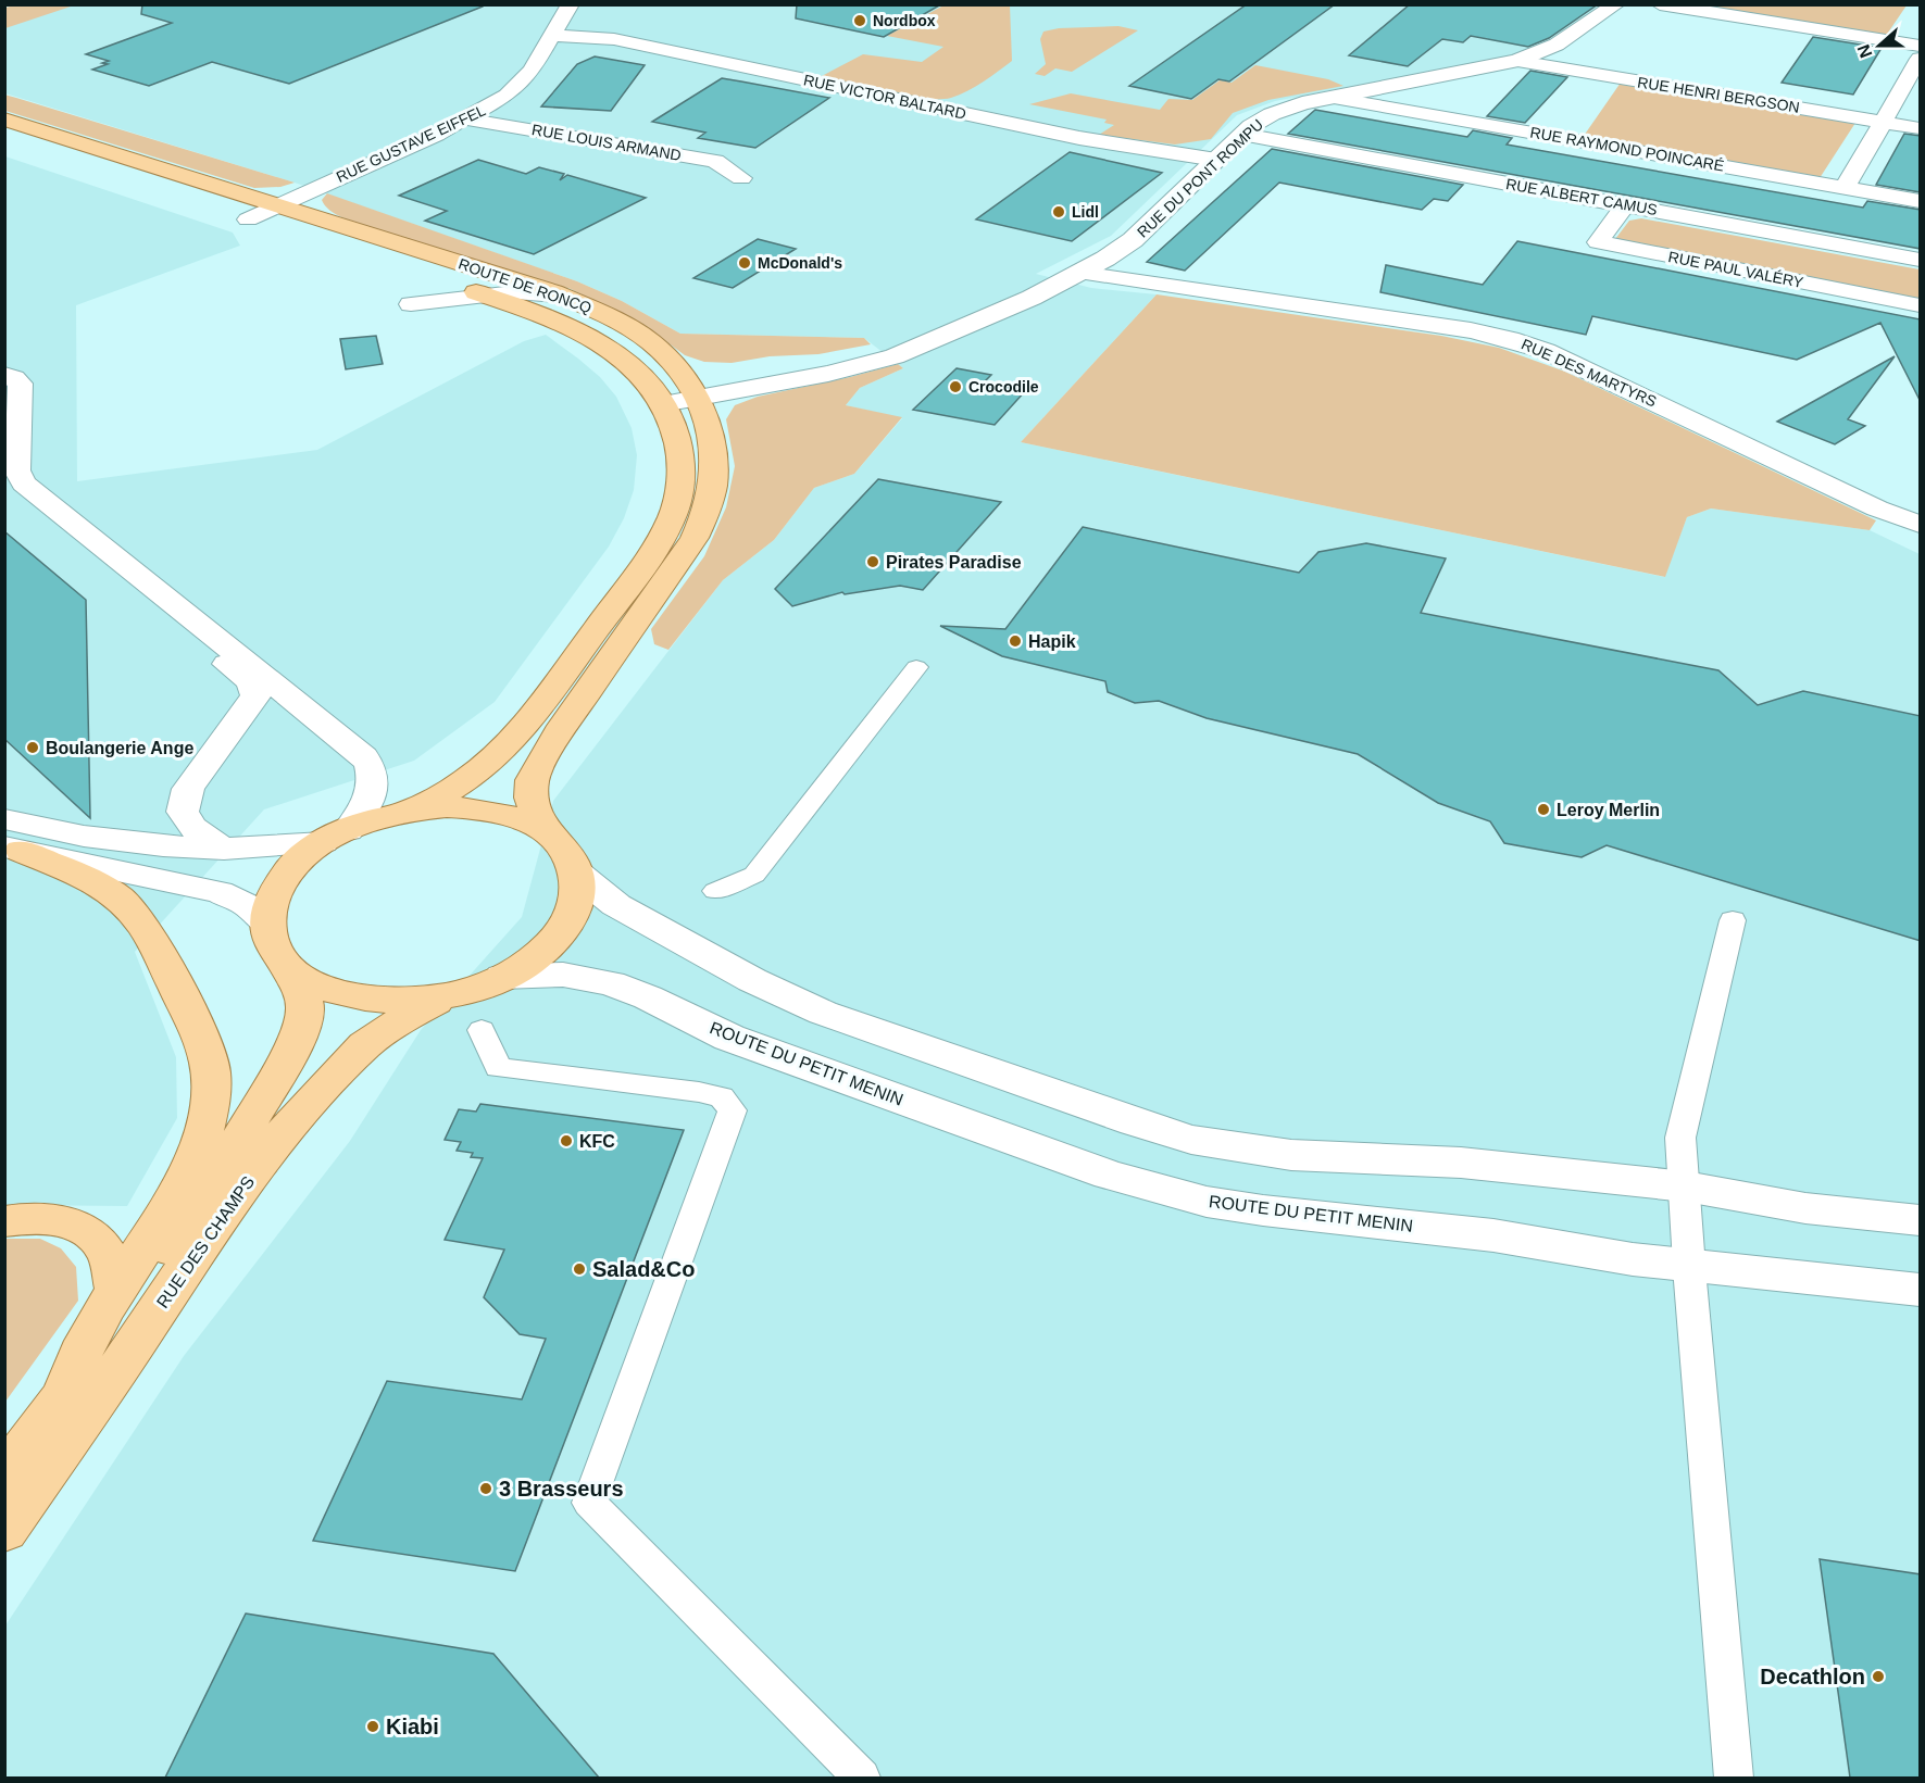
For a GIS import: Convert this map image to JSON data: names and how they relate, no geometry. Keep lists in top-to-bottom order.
{
  "streets": {
    "main road": ["ROUTE DE RONCQ", "RUE DES CHAMPS"],
    "street": [
      "RUE HENRI BERGSON",
      "RUE VICTOR BALTARD",
      "RUE LOUIS ARMAND",
      "RUE GUSTAVE EIFFEL",
      "RUE RAYMOND POINCARÉ",
      "RUE DU PONT ROMPU",
      "RUE ALBERT CAMUS",
      "RUE PAUL VALÉRY",
      "RUE DES MARTYRS",
      "ROUTE DU PETIT MENIN"
    ]
  },
  "crossings": [
    ["RUE HENRI BERGSON", "RUE DU PONT ROMPU"],
    ["RUE VICTOR BALTARD", "RUE GUSTAVE EIFFEL"],
    ["RUE VICTOR BALTARD", "RUE DU PONT ROMPU"],
    ["RUE LOUIS ARMAND", "RUE GUSTAVE EIFFEL"],
    ["RUE GUSTAVE EIFFEL", "ROUTE DE RONCQ"],
    ["RUE RAYMOND POINCARÉ", "RUE DU PONT ROMPU"],
    ["RUE DU PONT ROMPU", "RUE ALBERT CAMUS"],
    ["RUE DU PONT ROMPU", "ROUTE DE RONCQ"],
    ["RUE DU PONT ROMPU", "RUE DES MARTYRS"],
    ["RUE ALBERT CAMUS", "RUE PAUL VALÉRY"]
  ],
  "places": [
    "Nordbox",
    "Lidl",
    "McDonald's",
    "Crocodile",
    "Pirates Paradise",
    "Hapik",
    "Boulangerie Ange",
    "Leroy Merlin",
    "KFC",
    "Salad&Co",
    "3 Brasseurs",
    "Decathlon",
    "Kiabi"
  ],
  "north": "left"
}
